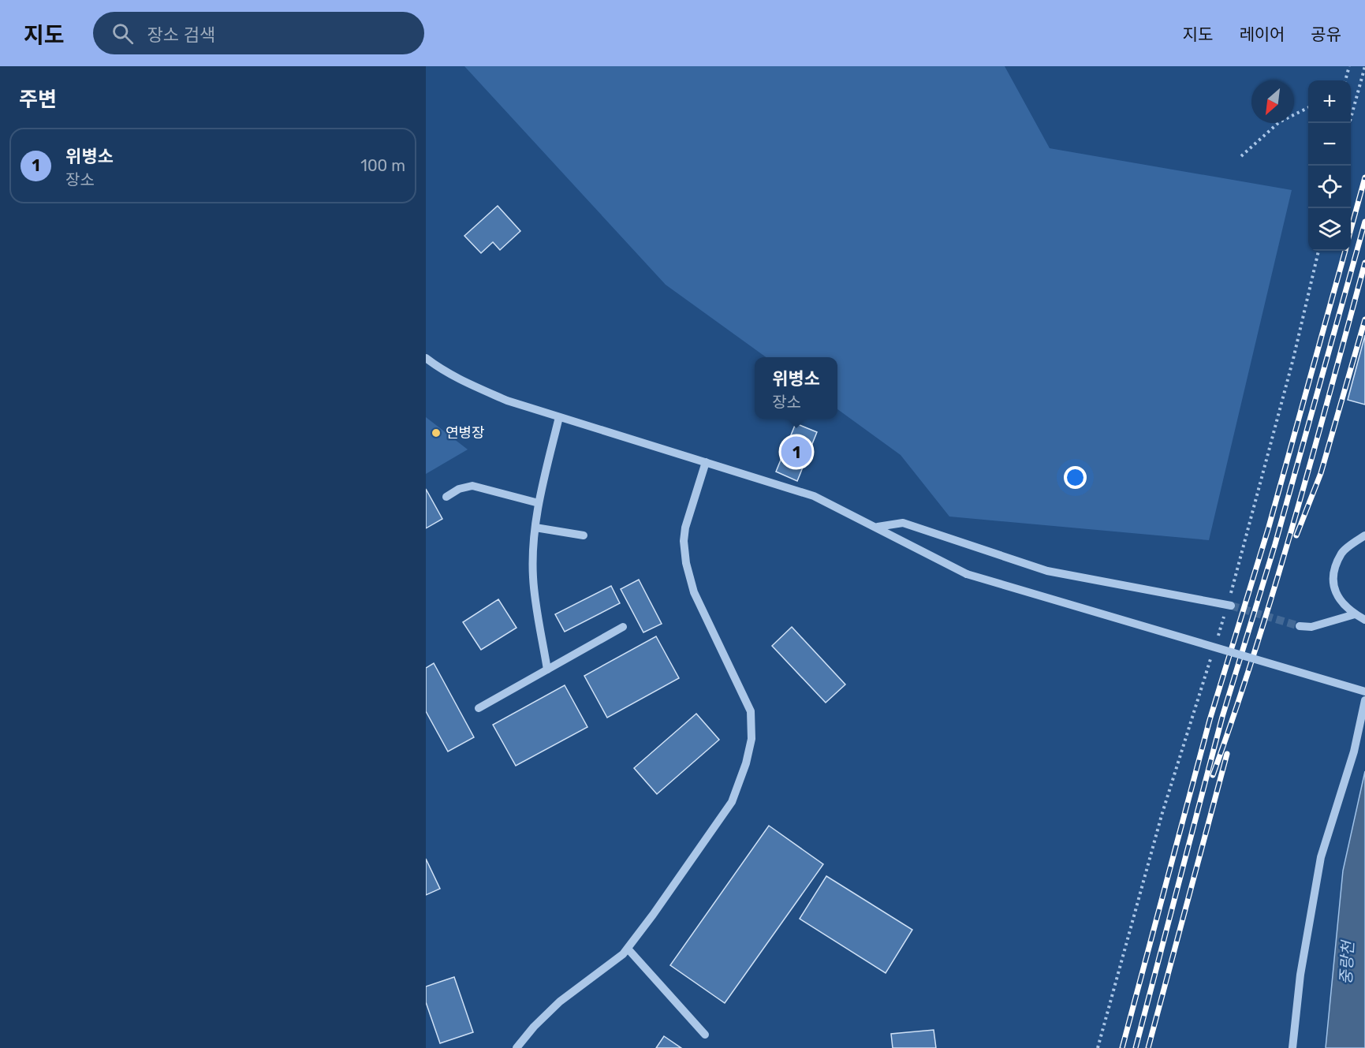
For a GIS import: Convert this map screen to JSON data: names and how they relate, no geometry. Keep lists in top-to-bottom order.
{
  "water": ["중랑천"],
  "places": ["연병장"],
  "north": "bottom left",
  "page": {
    "header": "지도",
    "search": "장소 검색",
    "nav": ["지도", "레이어", "공유"],
    "heading": "주변",
    "map_buttons": ["+", "−"],
    "list": [
      {
        "mark": "1",
        "name": "위병소",
        "note": "장소",
        "value": "100 m"
      }
    ],
    "popup": ["위병소", "장소"],
    "pins": "1"
  }
}
